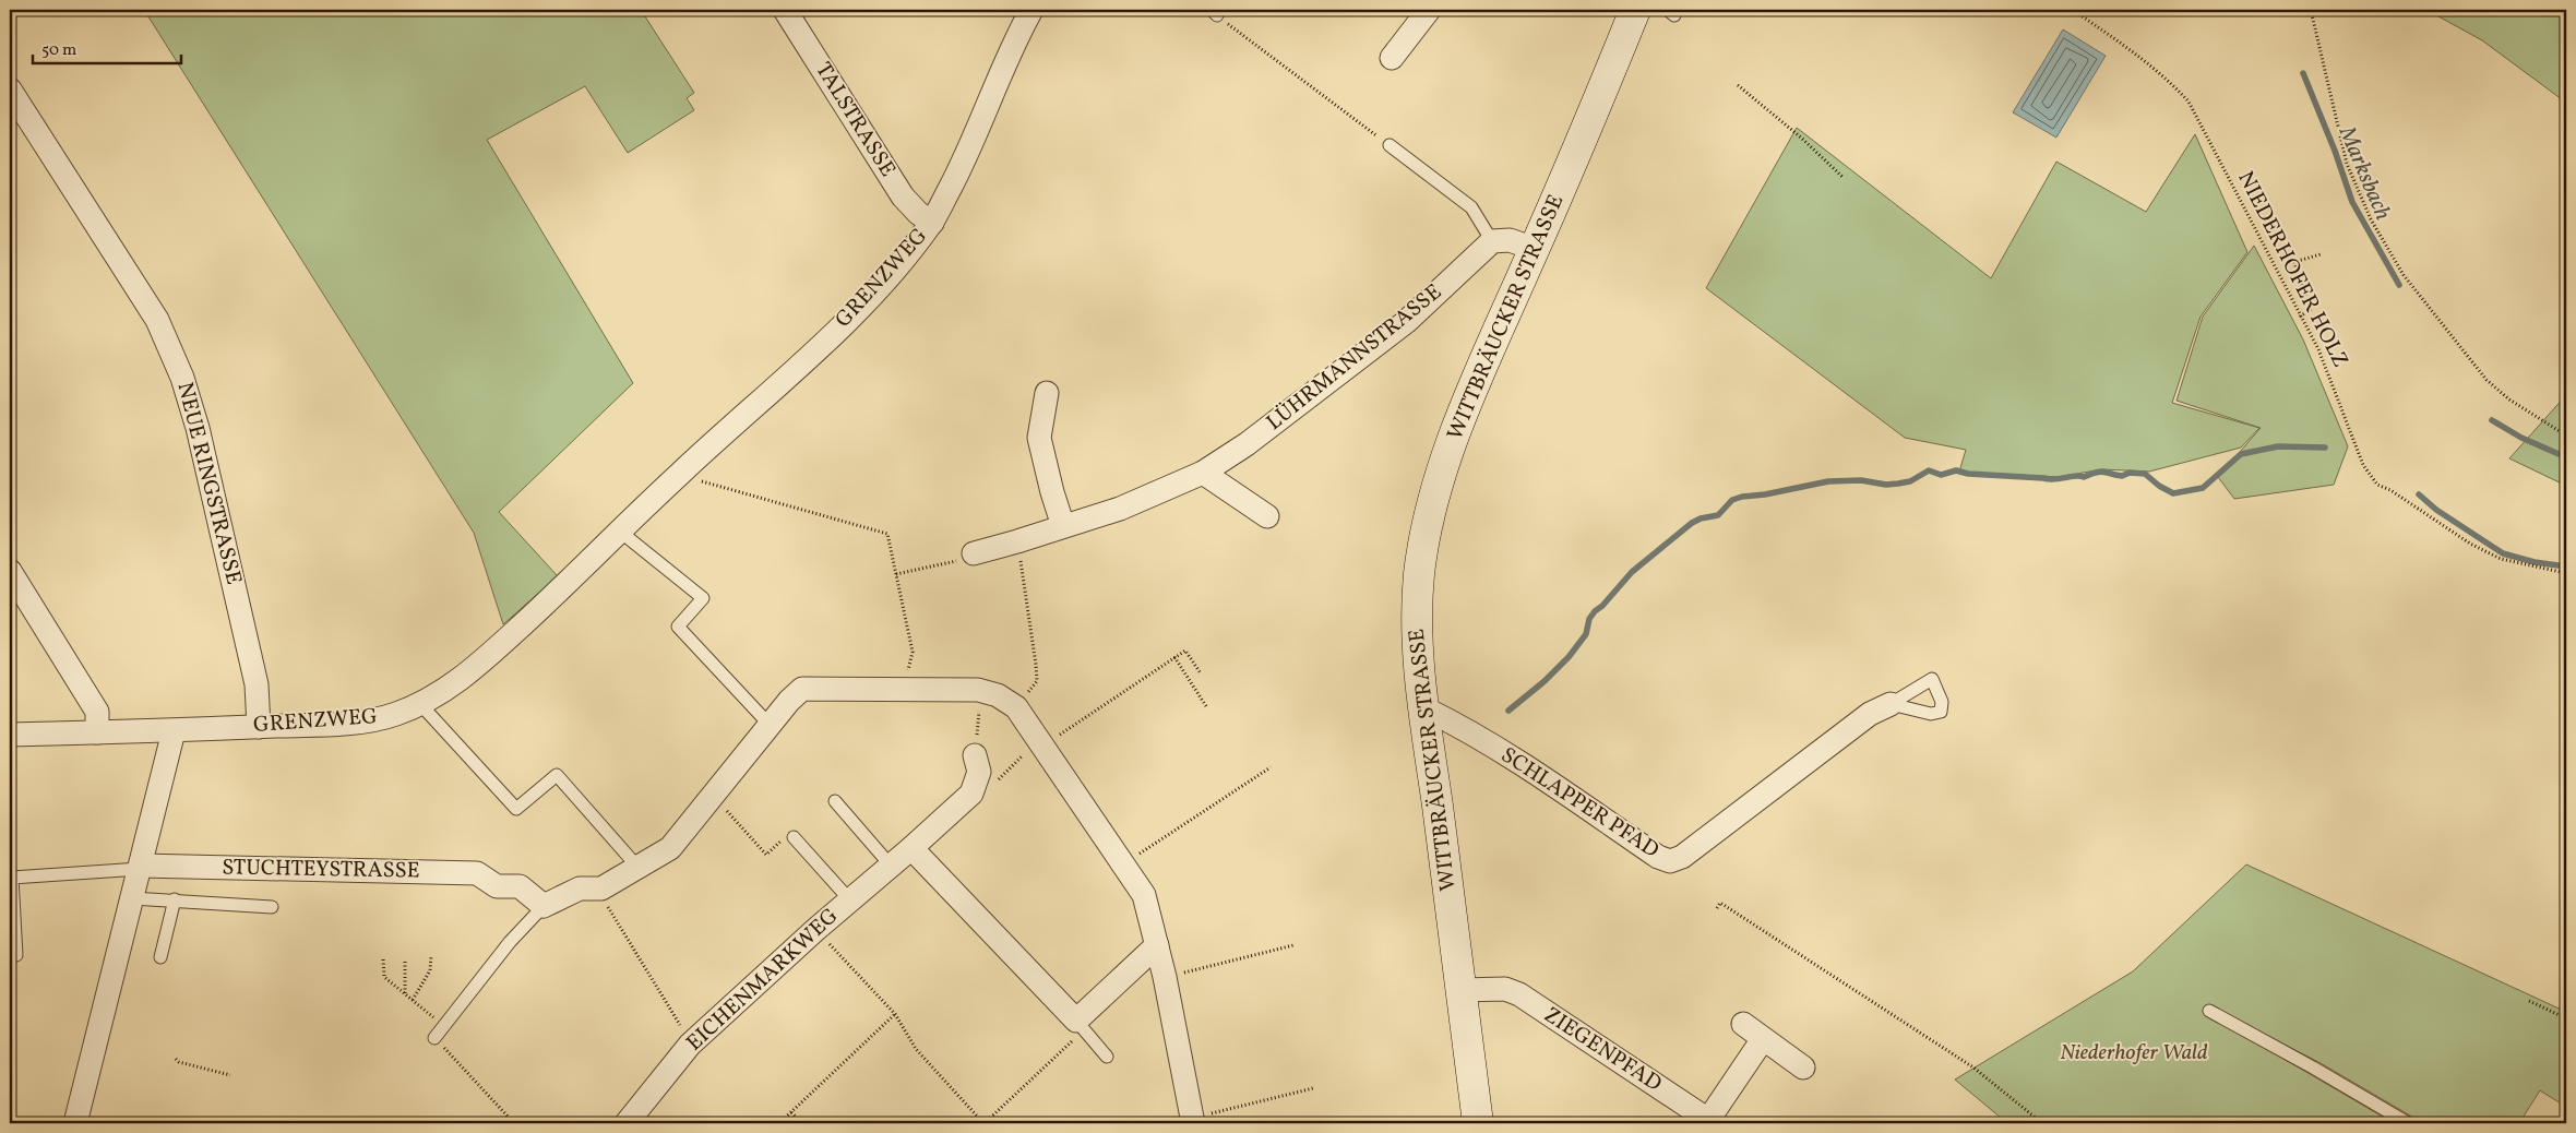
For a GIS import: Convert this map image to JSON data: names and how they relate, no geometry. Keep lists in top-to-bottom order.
{
  "streets": {
    "main road": ["WITTBRÄUCKER STRASSE"],
    "street": [
      "TALSTRASSE",
      "GRENZWEG",
      "LÜHRMANNSTRASSE",
      "NEUE RINGSTRASSE",
      "SCHLAPPER PFAD",
      "STUCHTEYSTRASSE",
      "EICHENMARKWEG",
      "ZIEGENPFAD"
    ],
    "path": ["NIEDERHOFER HOLZ"]
  },
  "crossings": [
    ["TALSTRASSE", "GRENZWEG"],
    ["GRENZWEG", "NEUE RINGSTRASSE"],
    ["WITTBRÄUCKER STRASSE", "SCHLAPPER PFAD"],
    ["WITTBRÄUCKER STRASSE", "ZIEGENPFAD"]
  ],
  "water": ["Marksbach"],
  "parks": ["Niederhofer Wald"],
  "scale_bar": "50 m"
}
